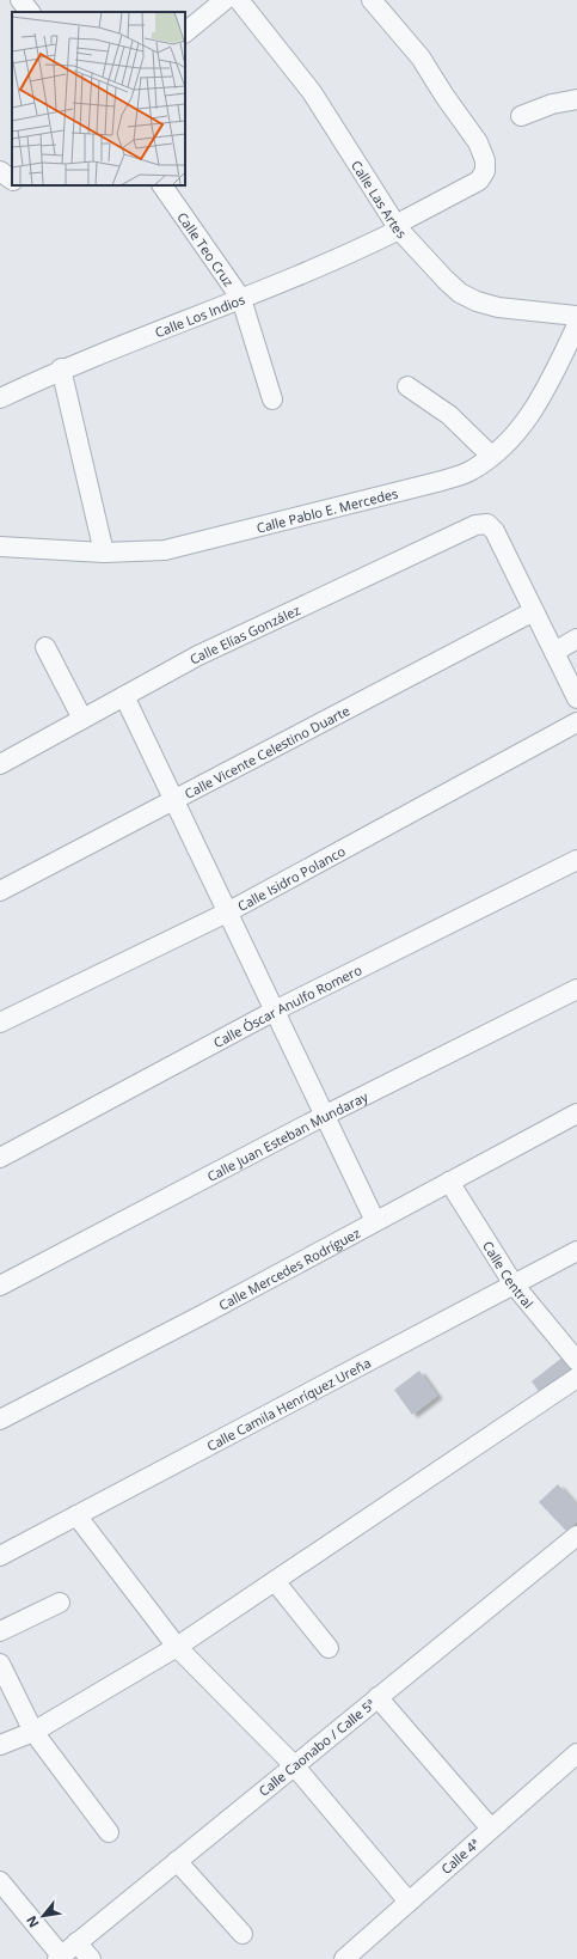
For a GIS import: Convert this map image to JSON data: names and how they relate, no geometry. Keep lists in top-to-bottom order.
{
  "streets": {
    "street": [
      "Calle Las Artes",
      "Calle Teo Cruz",
      "Calle Los Indios",
      "Calle Pablo E. Mercedes",
      "Calle Elías González",
      "Calle Vicente Celestino Duarte",
      "Calle Isidro Polanco",
      "Calle Óscar Anulfo Romero",
      "Calle Juan Esteban Mundaray",
      "Calle Mercedes Rodríguez",
      "Calle Central",
      "Calle Camila Henríquez Ureña",
      "Calle Caonabo / Calle 5ª",
      "Calle 4ª"
    ]
  },
  "crossings": [
    ["Calle Las Artes", "Calle Los Indios"],
    ["Calle Teo Cruz", "Calle Los Indios"],
    ["Calle Elías González", "Calle Vicente Celestino Duarte"],
    ["Calle Mercedes Rodríguez", "Calle Central"],
    ["Calle Central", "Calle Camila Henríquez Ureña"]
  ],
  "north": "bottom left"
}
